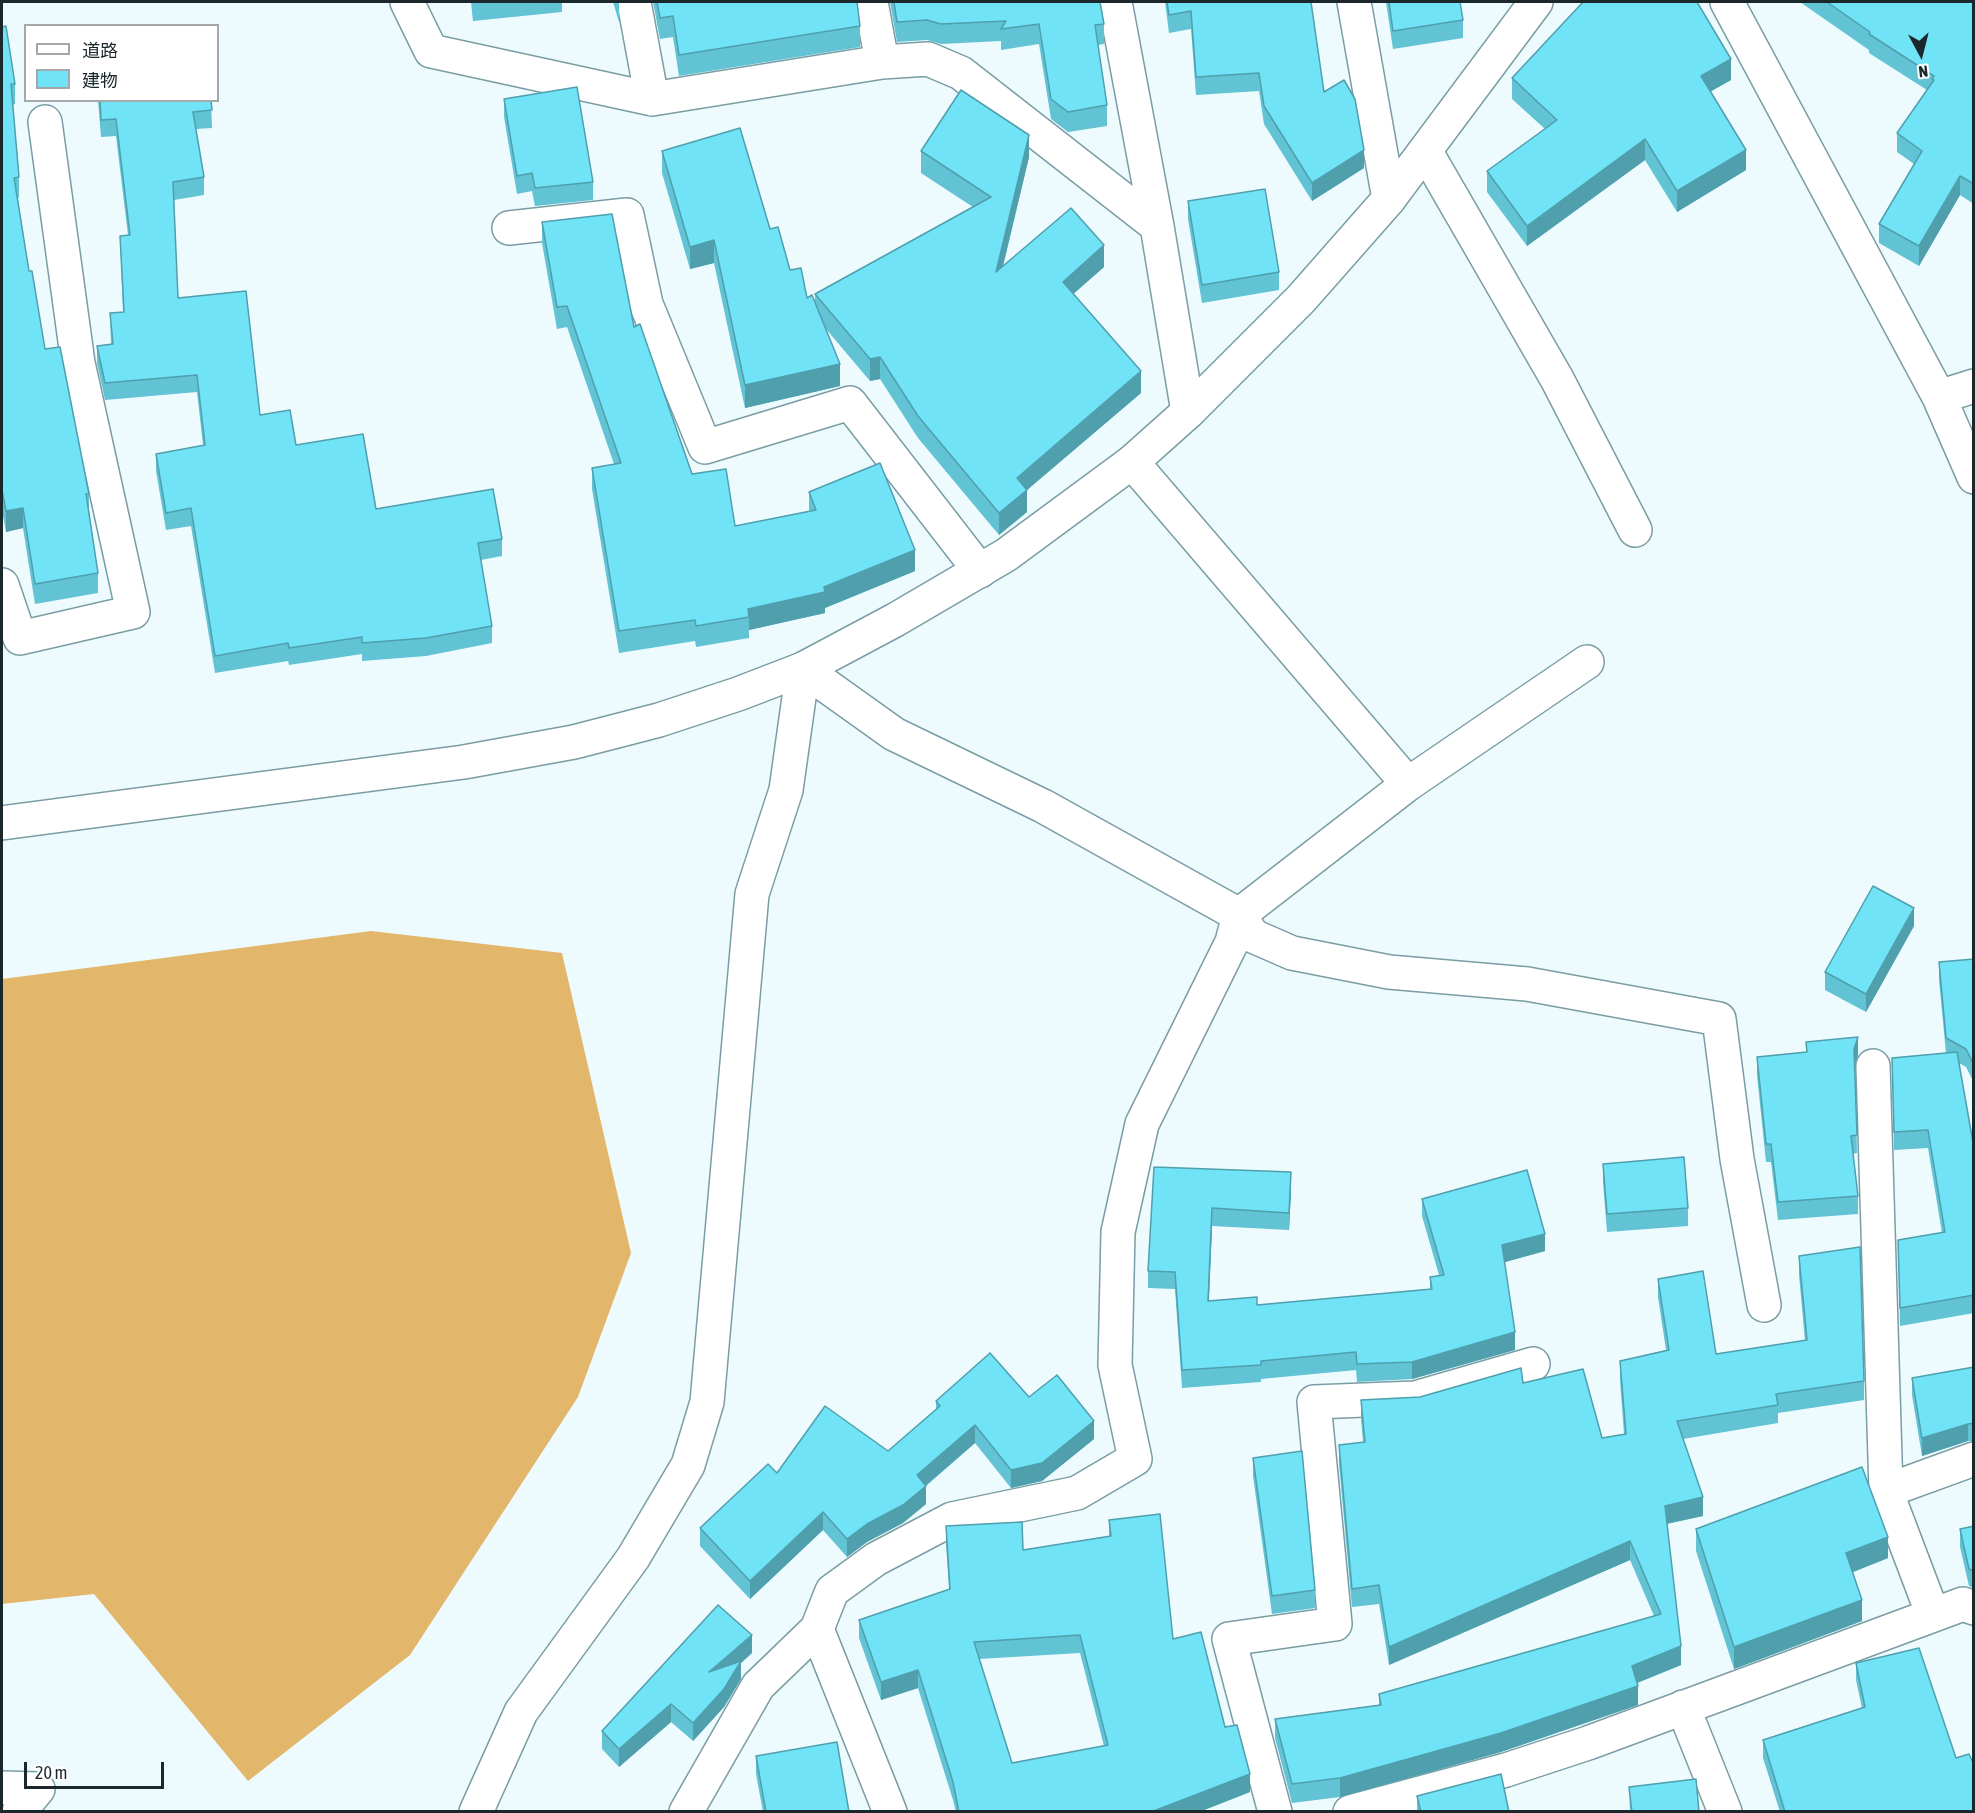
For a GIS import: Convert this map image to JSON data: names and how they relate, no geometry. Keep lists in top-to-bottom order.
{
  "legend": ["道路", "建物"],
  "scale_bar": "20 m",
  "north": "bottom"
}
